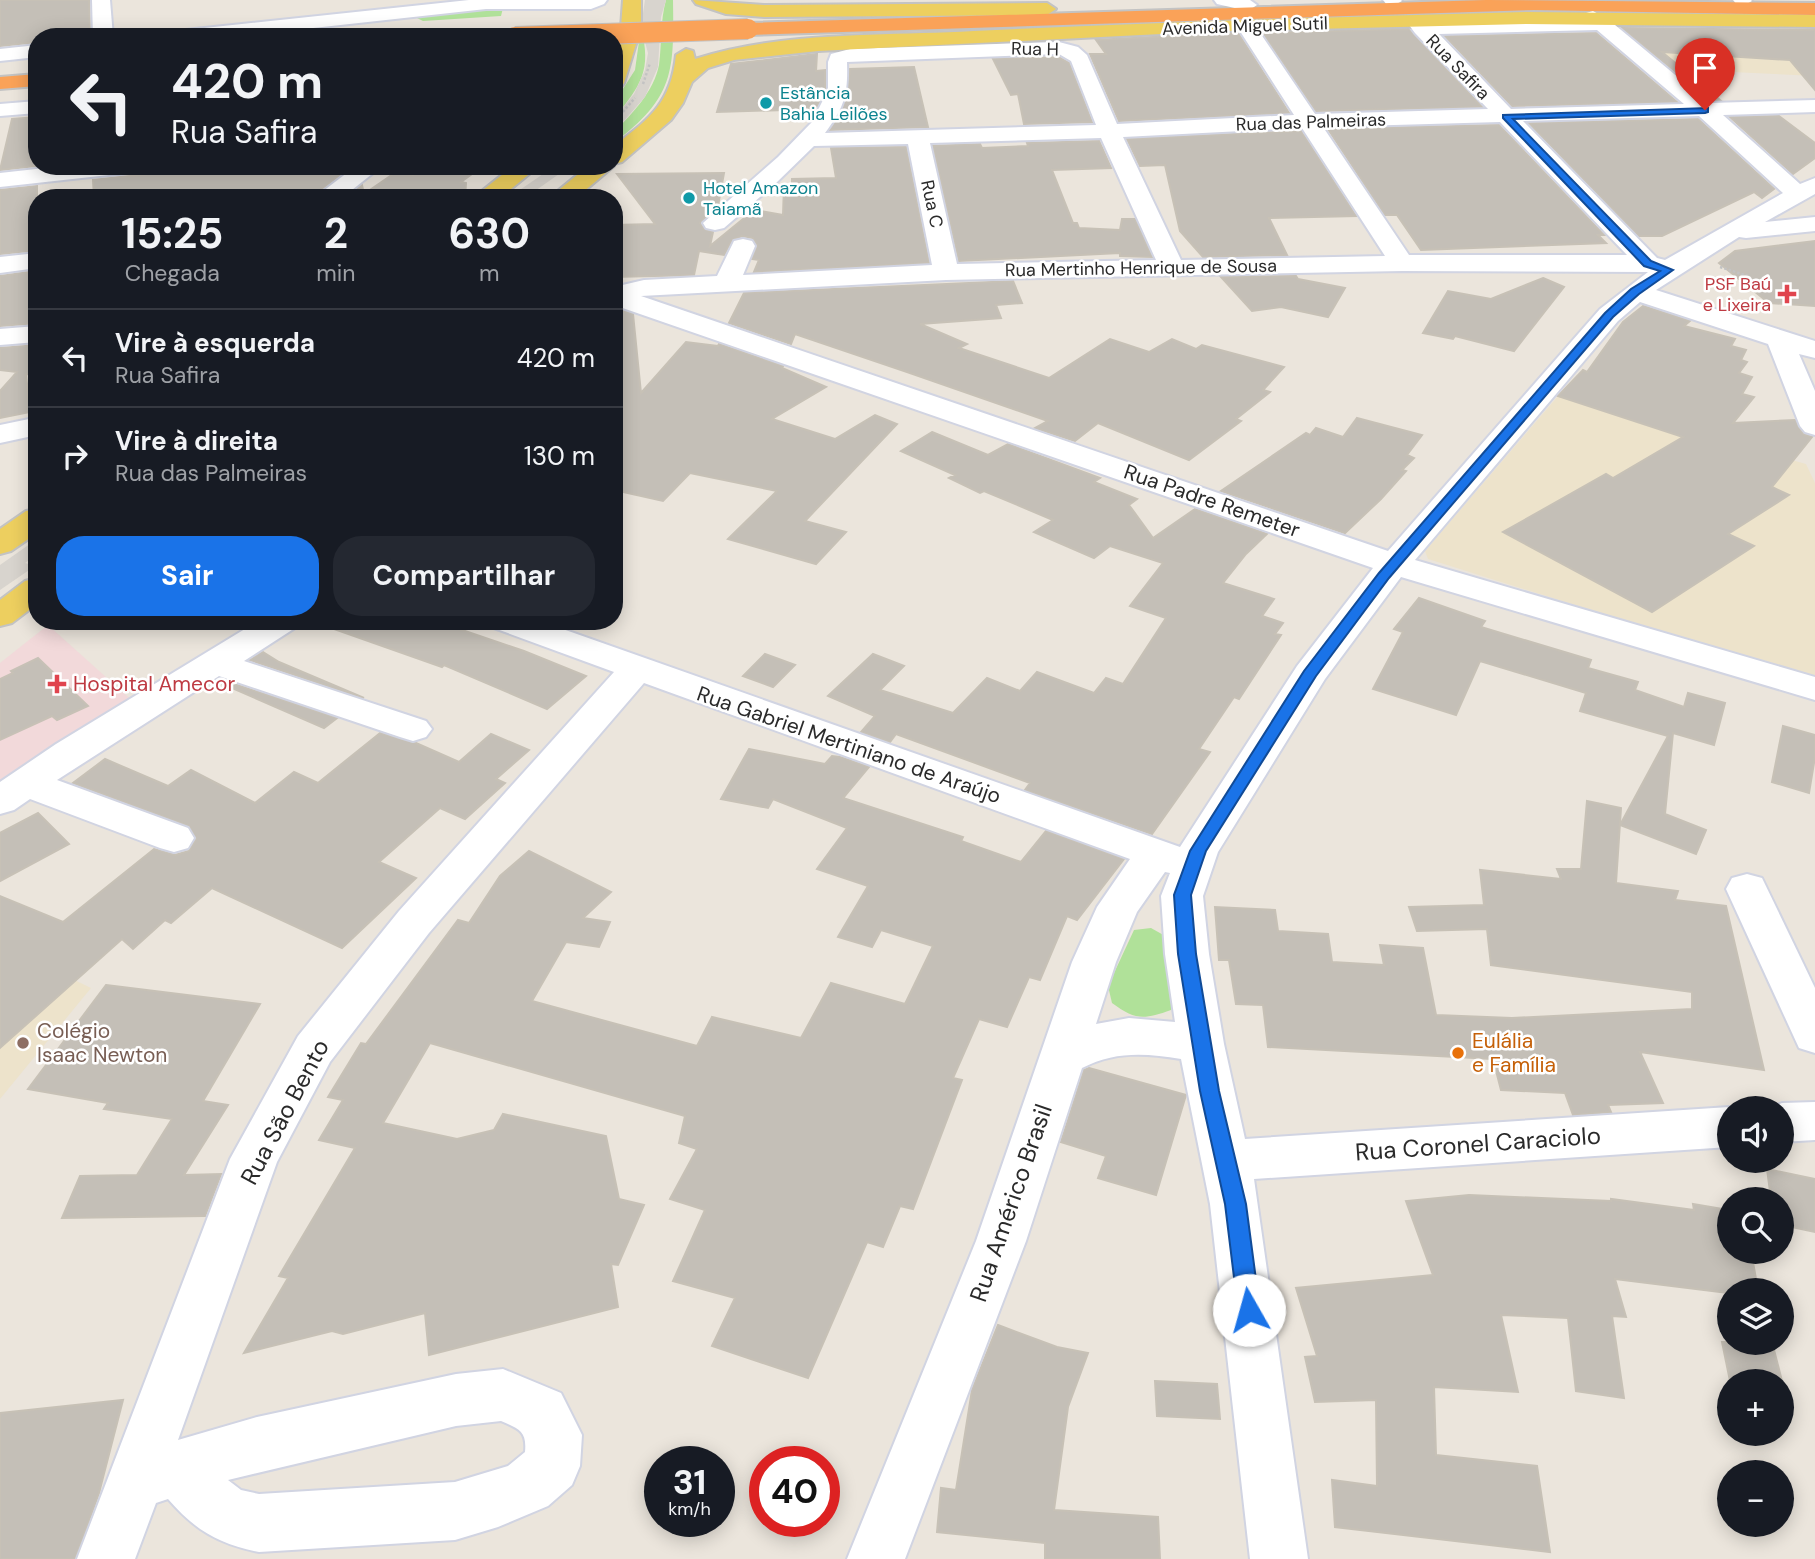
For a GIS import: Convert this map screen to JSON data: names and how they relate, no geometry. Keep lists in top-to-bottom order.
{
  "streets": {
    "highway": ["Avenida Miguel Sutil"],
    "street": [
      "Rua H",
      "Rua Safira",
      "Rua das Palmeiras",
      "Rua C",
      "Rua Mertinho Henrique de Sousa",
      "Rua Padre Remeter",
      "Rua Gabriel Mertiniano de Araújo",
      "Rua São Bento",
      "Rua Coronel Caraciolo",
      "Rua Américo Brasil"
    ]
  },
  "crossings": [
    ["Avenida Miguel Sutil", "Rua Safira"],
    ["Rua H", "Rua das Palmeiras"],
    ["Rua H", "Rua Mertinho Henrique de Sousa"],
    ["Rua Safira", "Rua das Palmeiras"],
    ["Rua Safira", "Rua Mertinho Henrique de Sousa"],
    ["Rua das Palmeiras", "Rua C"],
    ["Rua C", "Rua Mertinho Henrique de Sousa"],
    ["Rua Gabriel Mertiniano de Araújo", "Rua São Bento"],
    ["Rua Gabriel Mertiniano de Araújo", "Rua Américo Brasil"]
  ],
  "places": {
    "other": [
      "Estância Bahia Leilões",
      "Hotel Amazon Taiamã",
      "Colégio Isaac Newton",
      "Eulália e Família"
    ],
    "health": ["PSF Baú e Lixeira", "Hospital Amecor"]
  },
  "page": {
    "turn": ["420 m", "Rua Safira"],
    "eta": [
      "15:25",
      "Chegada",
      "2",
      "min",
      "630",
      "m"
    ],
    "list": [
      {
        "name": "Vire à esquerda",
        "note": "Rua Safira",
        "value": "420 m"
      },
      {
        "name": "Vire à direita",
        "note": "Rua das Palmeiras",
        "value": "130 m"
      }
    ],
    "buttons": ["Sair", "Compartilhar"],
    "map_buttons": ["+", "−"],
    "speed": "31 km/h",
    "limit": "40"
  }
}
